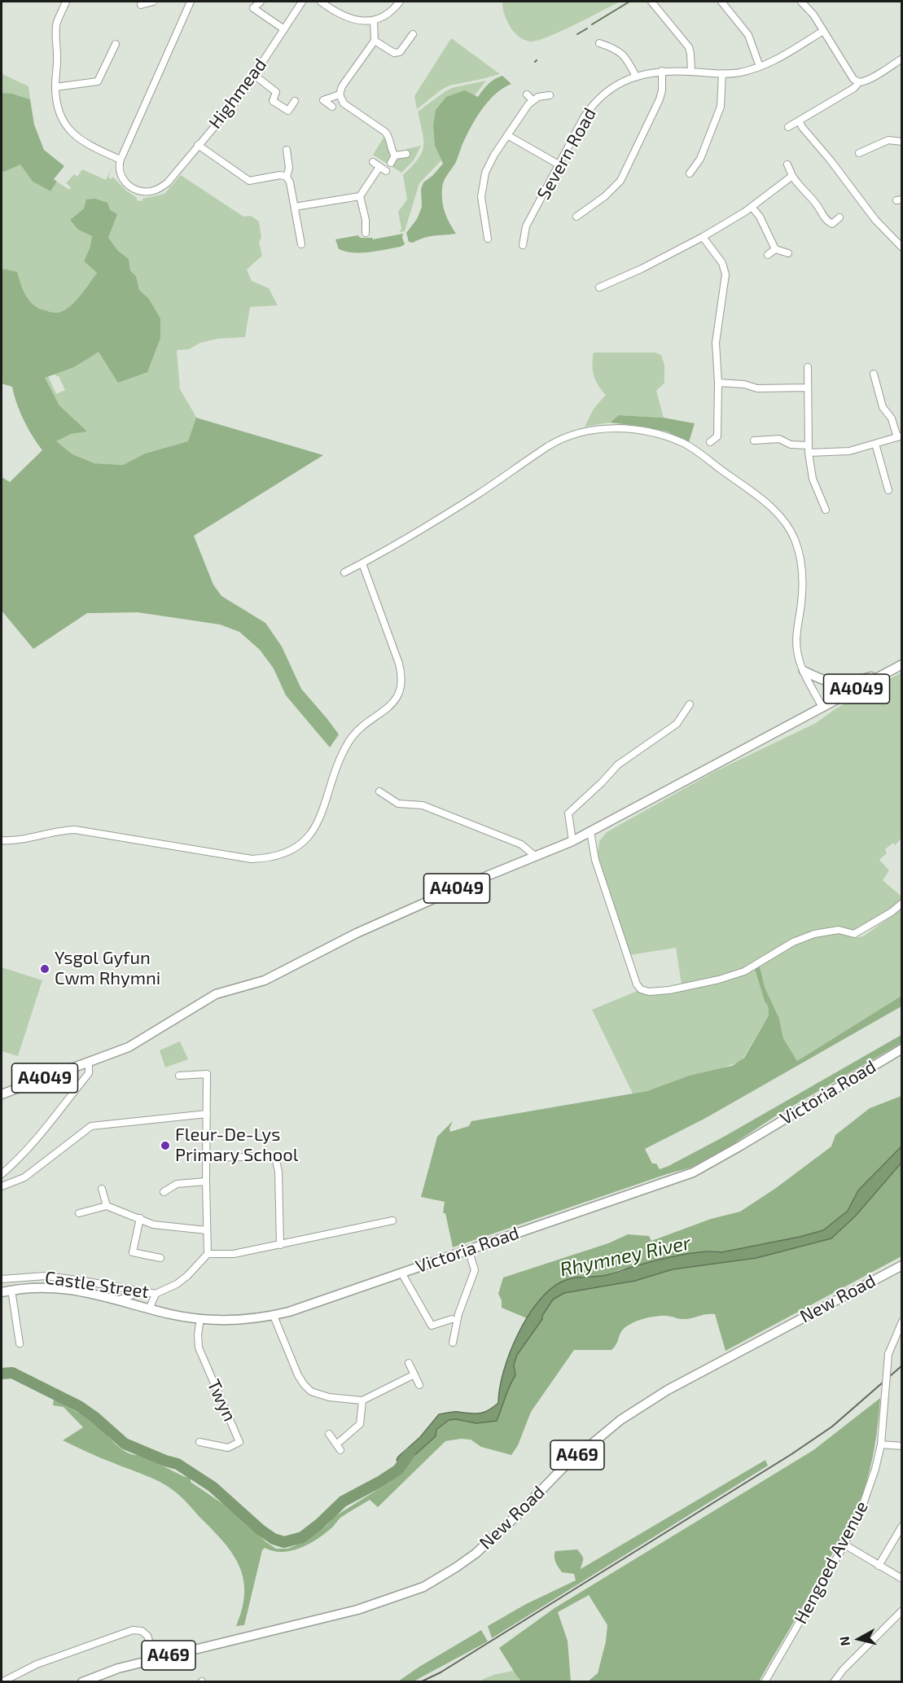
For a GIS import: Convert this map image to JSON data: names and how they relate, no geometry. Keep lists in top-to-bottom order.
{
  "streets": {
    "main road": [
      "A4049",
      "Victoria Road",
      "New Road",
      "A469"
    ],
    "street": [
      "Highmead",
      "Severn Road",
      "Castle Street",
      "Twyn",
      "Hengoed Avenue"
    ]
  },
  "crossings": [
    ["Victoria Road", "Twyn"]
  ],
  "water": ["Rhymney River"],
  "places": ["Ysgol Gyfun Cwm Rhymni", "Fleur-De-Lys Primary School"],
  "north": "left"
}
